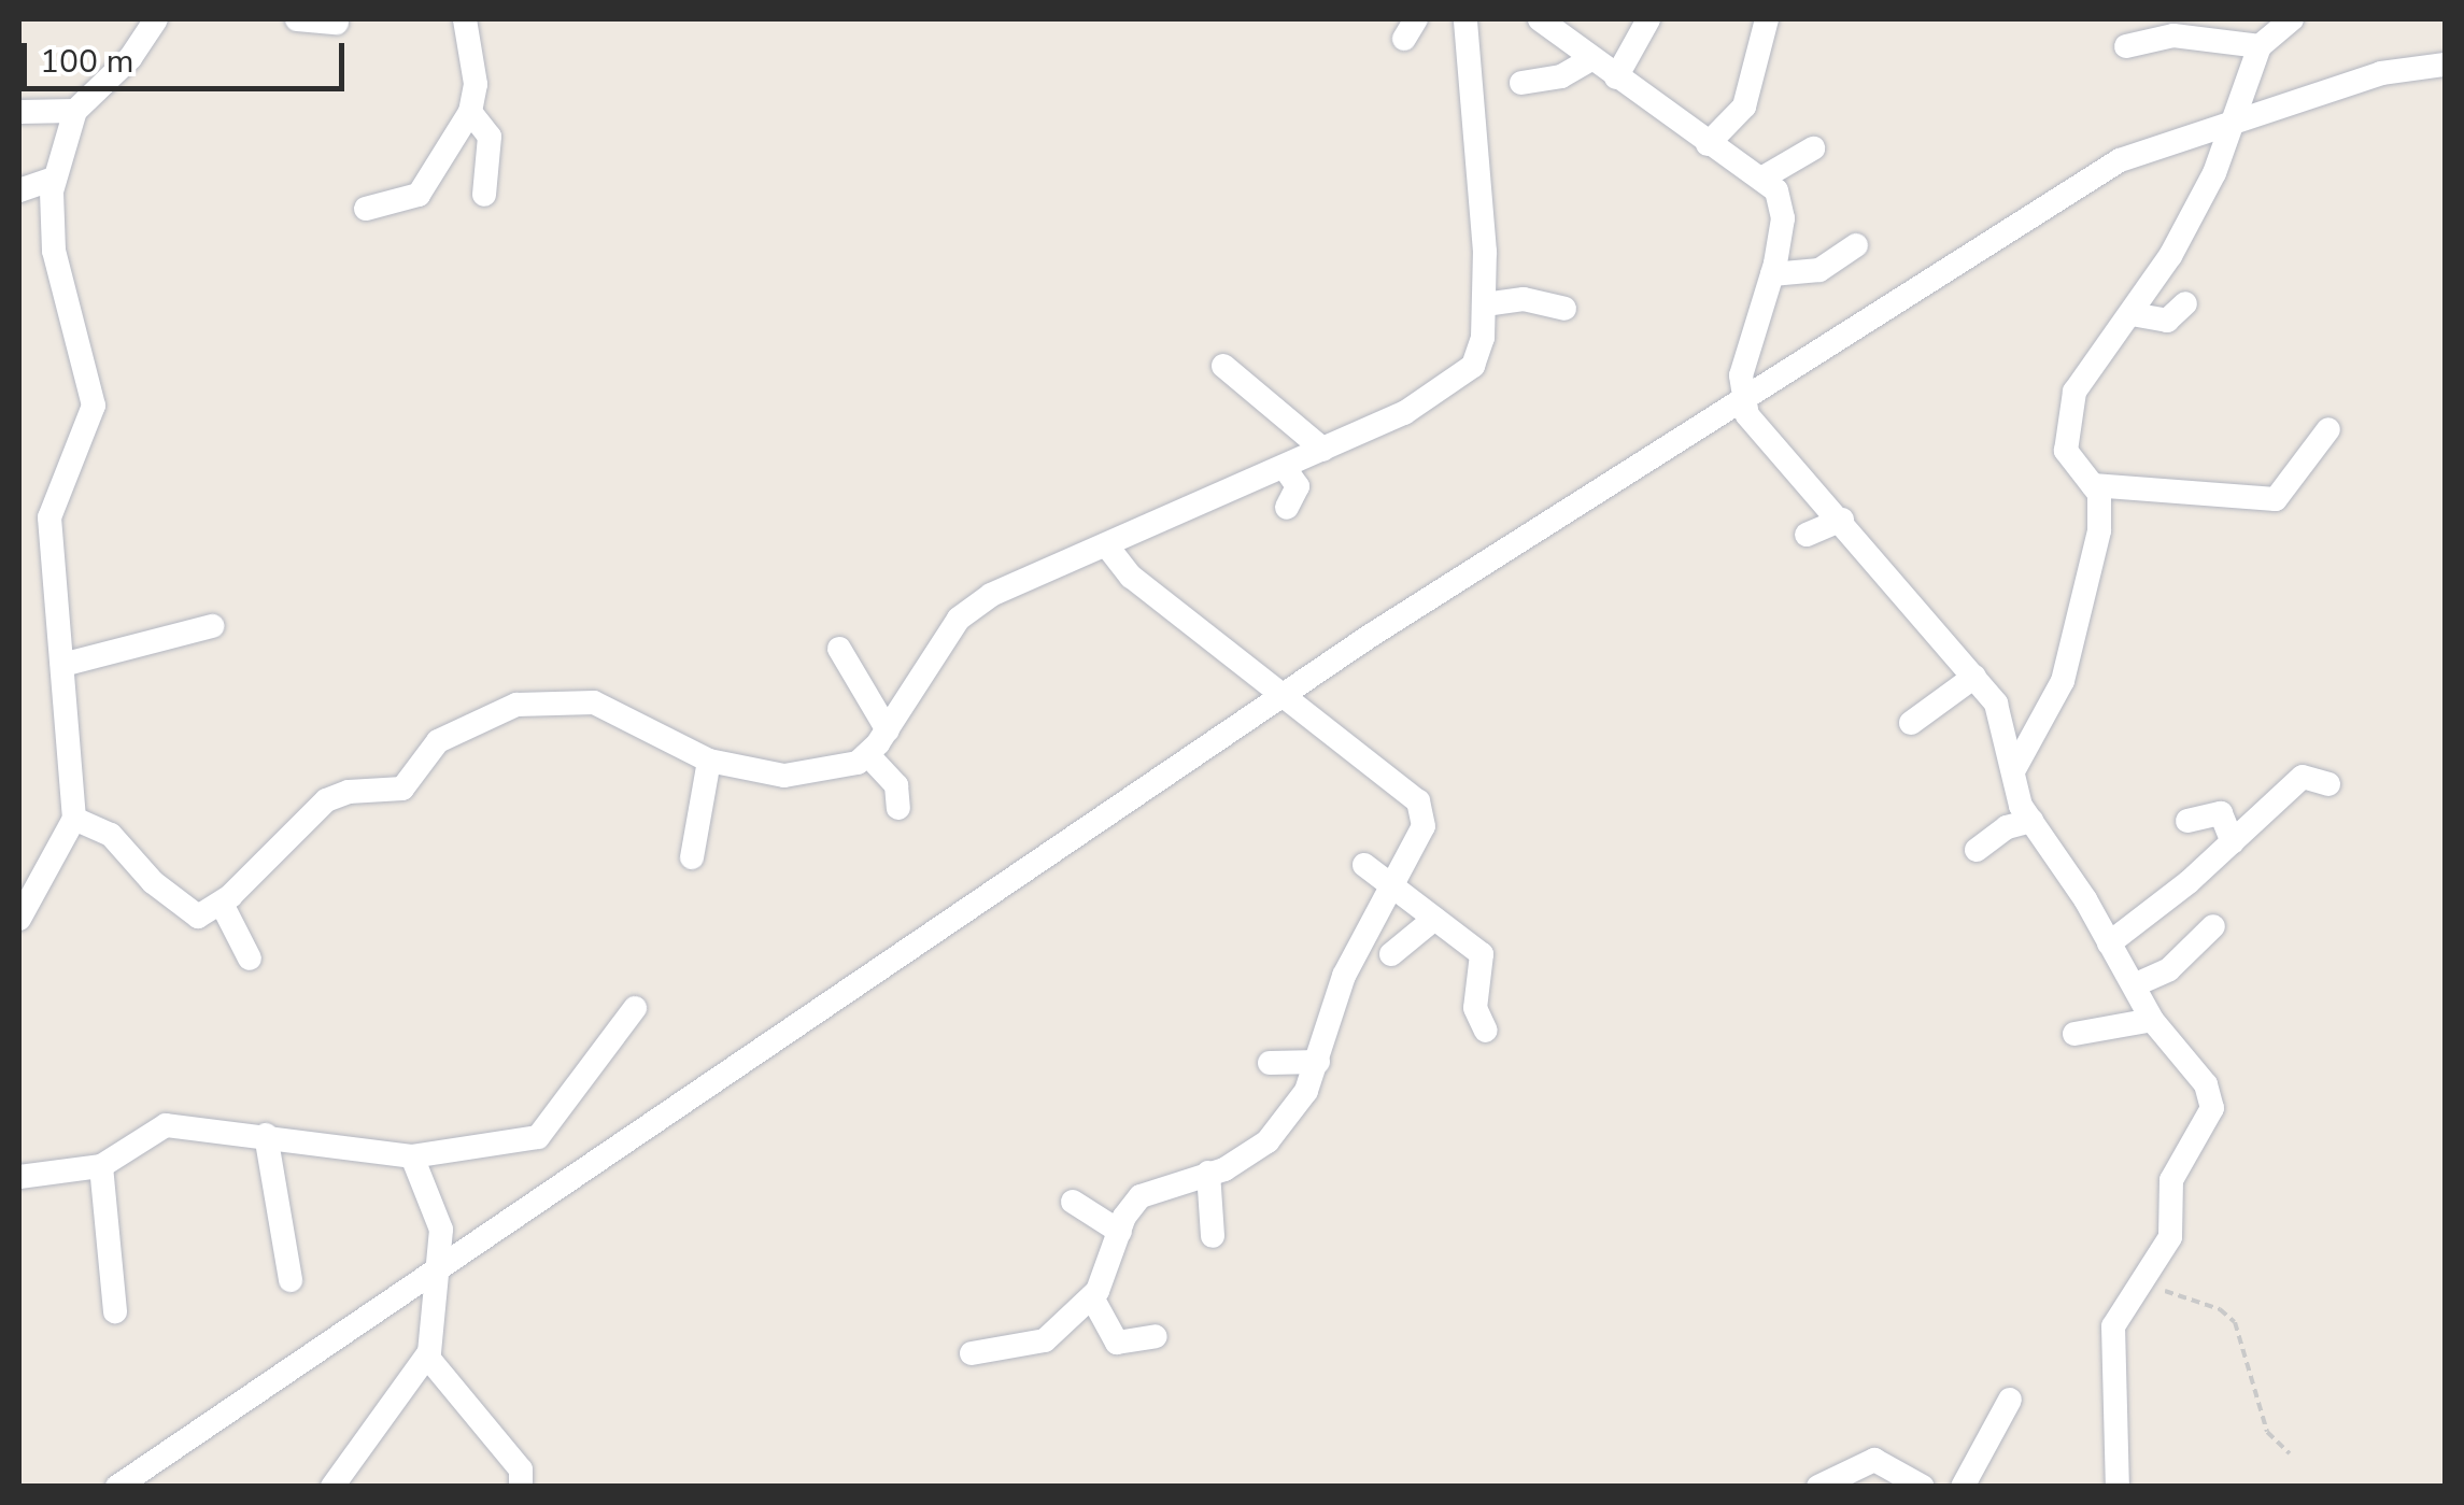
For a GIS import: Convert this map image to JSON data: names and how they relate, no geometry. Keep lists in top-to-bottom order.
{
  "scale_bar": "100 m"
}
